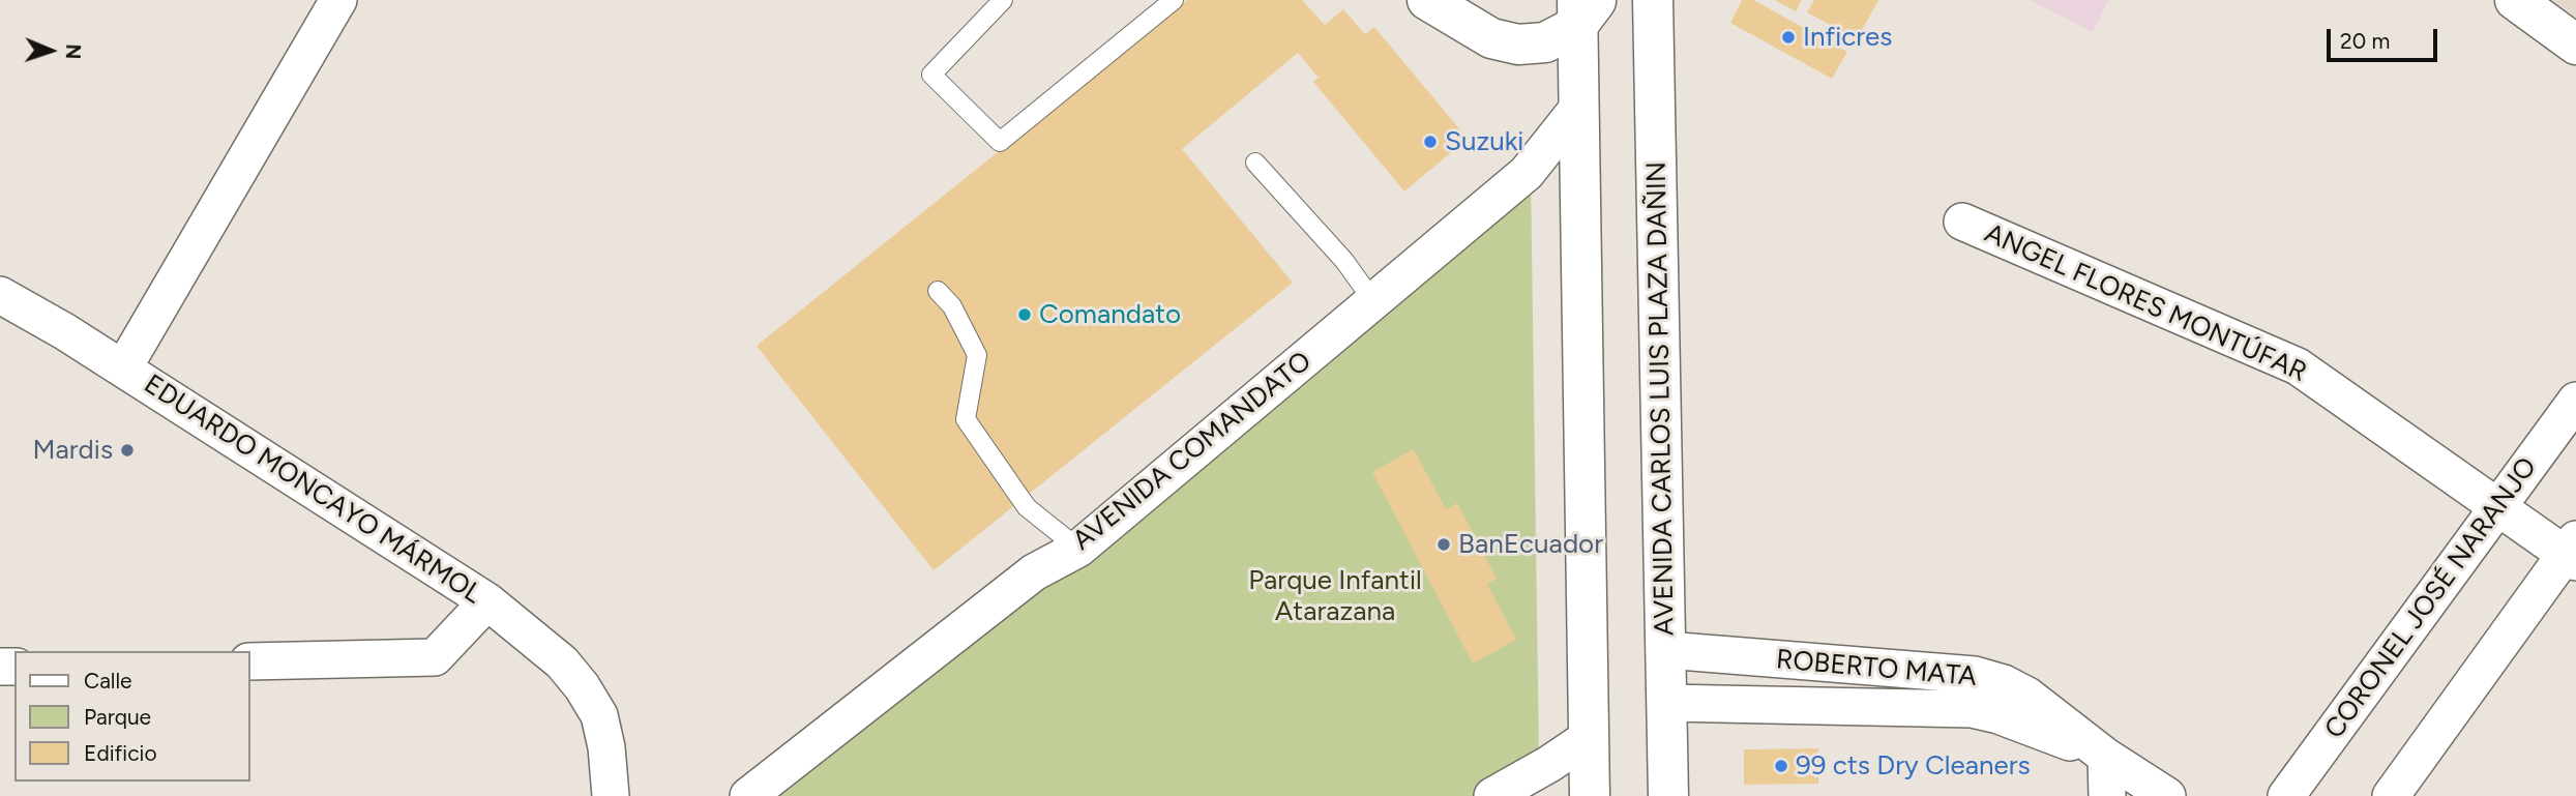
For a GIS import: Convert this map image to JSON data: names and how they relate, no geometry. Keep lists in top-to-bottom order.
{
  "streets": {
    "main road": ["AVENIDA CARLOS LUIS PLAZA DAÑIN"],
    "street": [
      "ANGEL FLORES MONTÚFAR",
      "AVENIDA COMANDATO",
      "EDUARDO MONCAYO MÁRMOL",
      "CORONEL JOSÉ NARANJO",
      "ROBERTO MATA"
    ]
  },
  "crossings": [
    ["ANGEL FLORES MONTÚFAR", "CORONEL JOSÉ NARANJO"],
    ["AVENIDA CARLOS LUIS PLAZA DAÑIN", "ROBERTO MATA"]
  ],
  "parks": ["Parque Infantil Atarazana"],
  "places": [
    "Inficres",
    "Suzuki",
    "Comandato",
    "Mardis",
    "BanEcuador",
    "99 cts Dry Cleaners"
  ],
  "legend": ["Calle", "Parque", "Edificio"],
  "scale_bar": "20 m",
  "north": "right"
}
